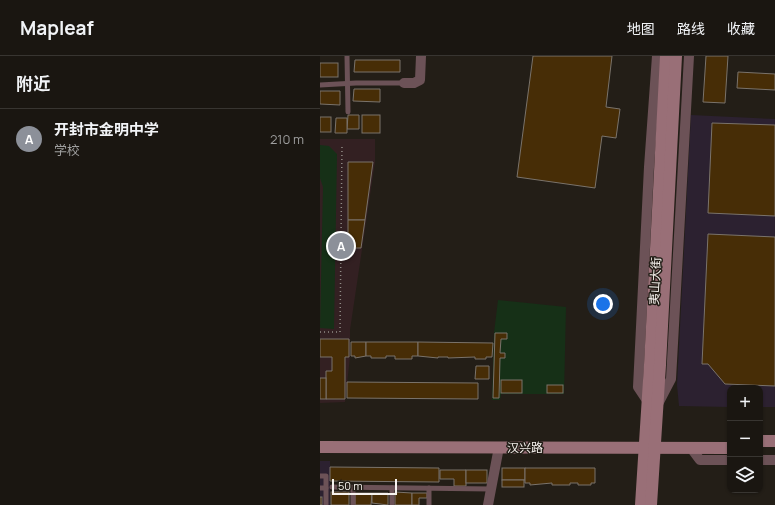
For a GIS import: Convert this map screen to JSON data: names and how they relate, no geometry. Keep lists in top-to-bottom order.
{
  "streets": {
    "main road": ["夷山大街", "汉兴路"]
  },
  "crossings": [
    ["夷山大街", "汉兴路"]
  ],
  "scale_bar": "50 m",
  "page": {
    "header": "Mapleaf",
    "nav": ["地图", "路线", "收藏"],
    "heading": "附近",
    "list": [
      {
        "mark": "A",
        "name": "开封市金明中学",
        "note": "学校",
        "value": "210 m"
      }
    ],
    "pins": "A",
    "map_buttons": ["+", "−"],
    "scale": "50 m"
  }
}
